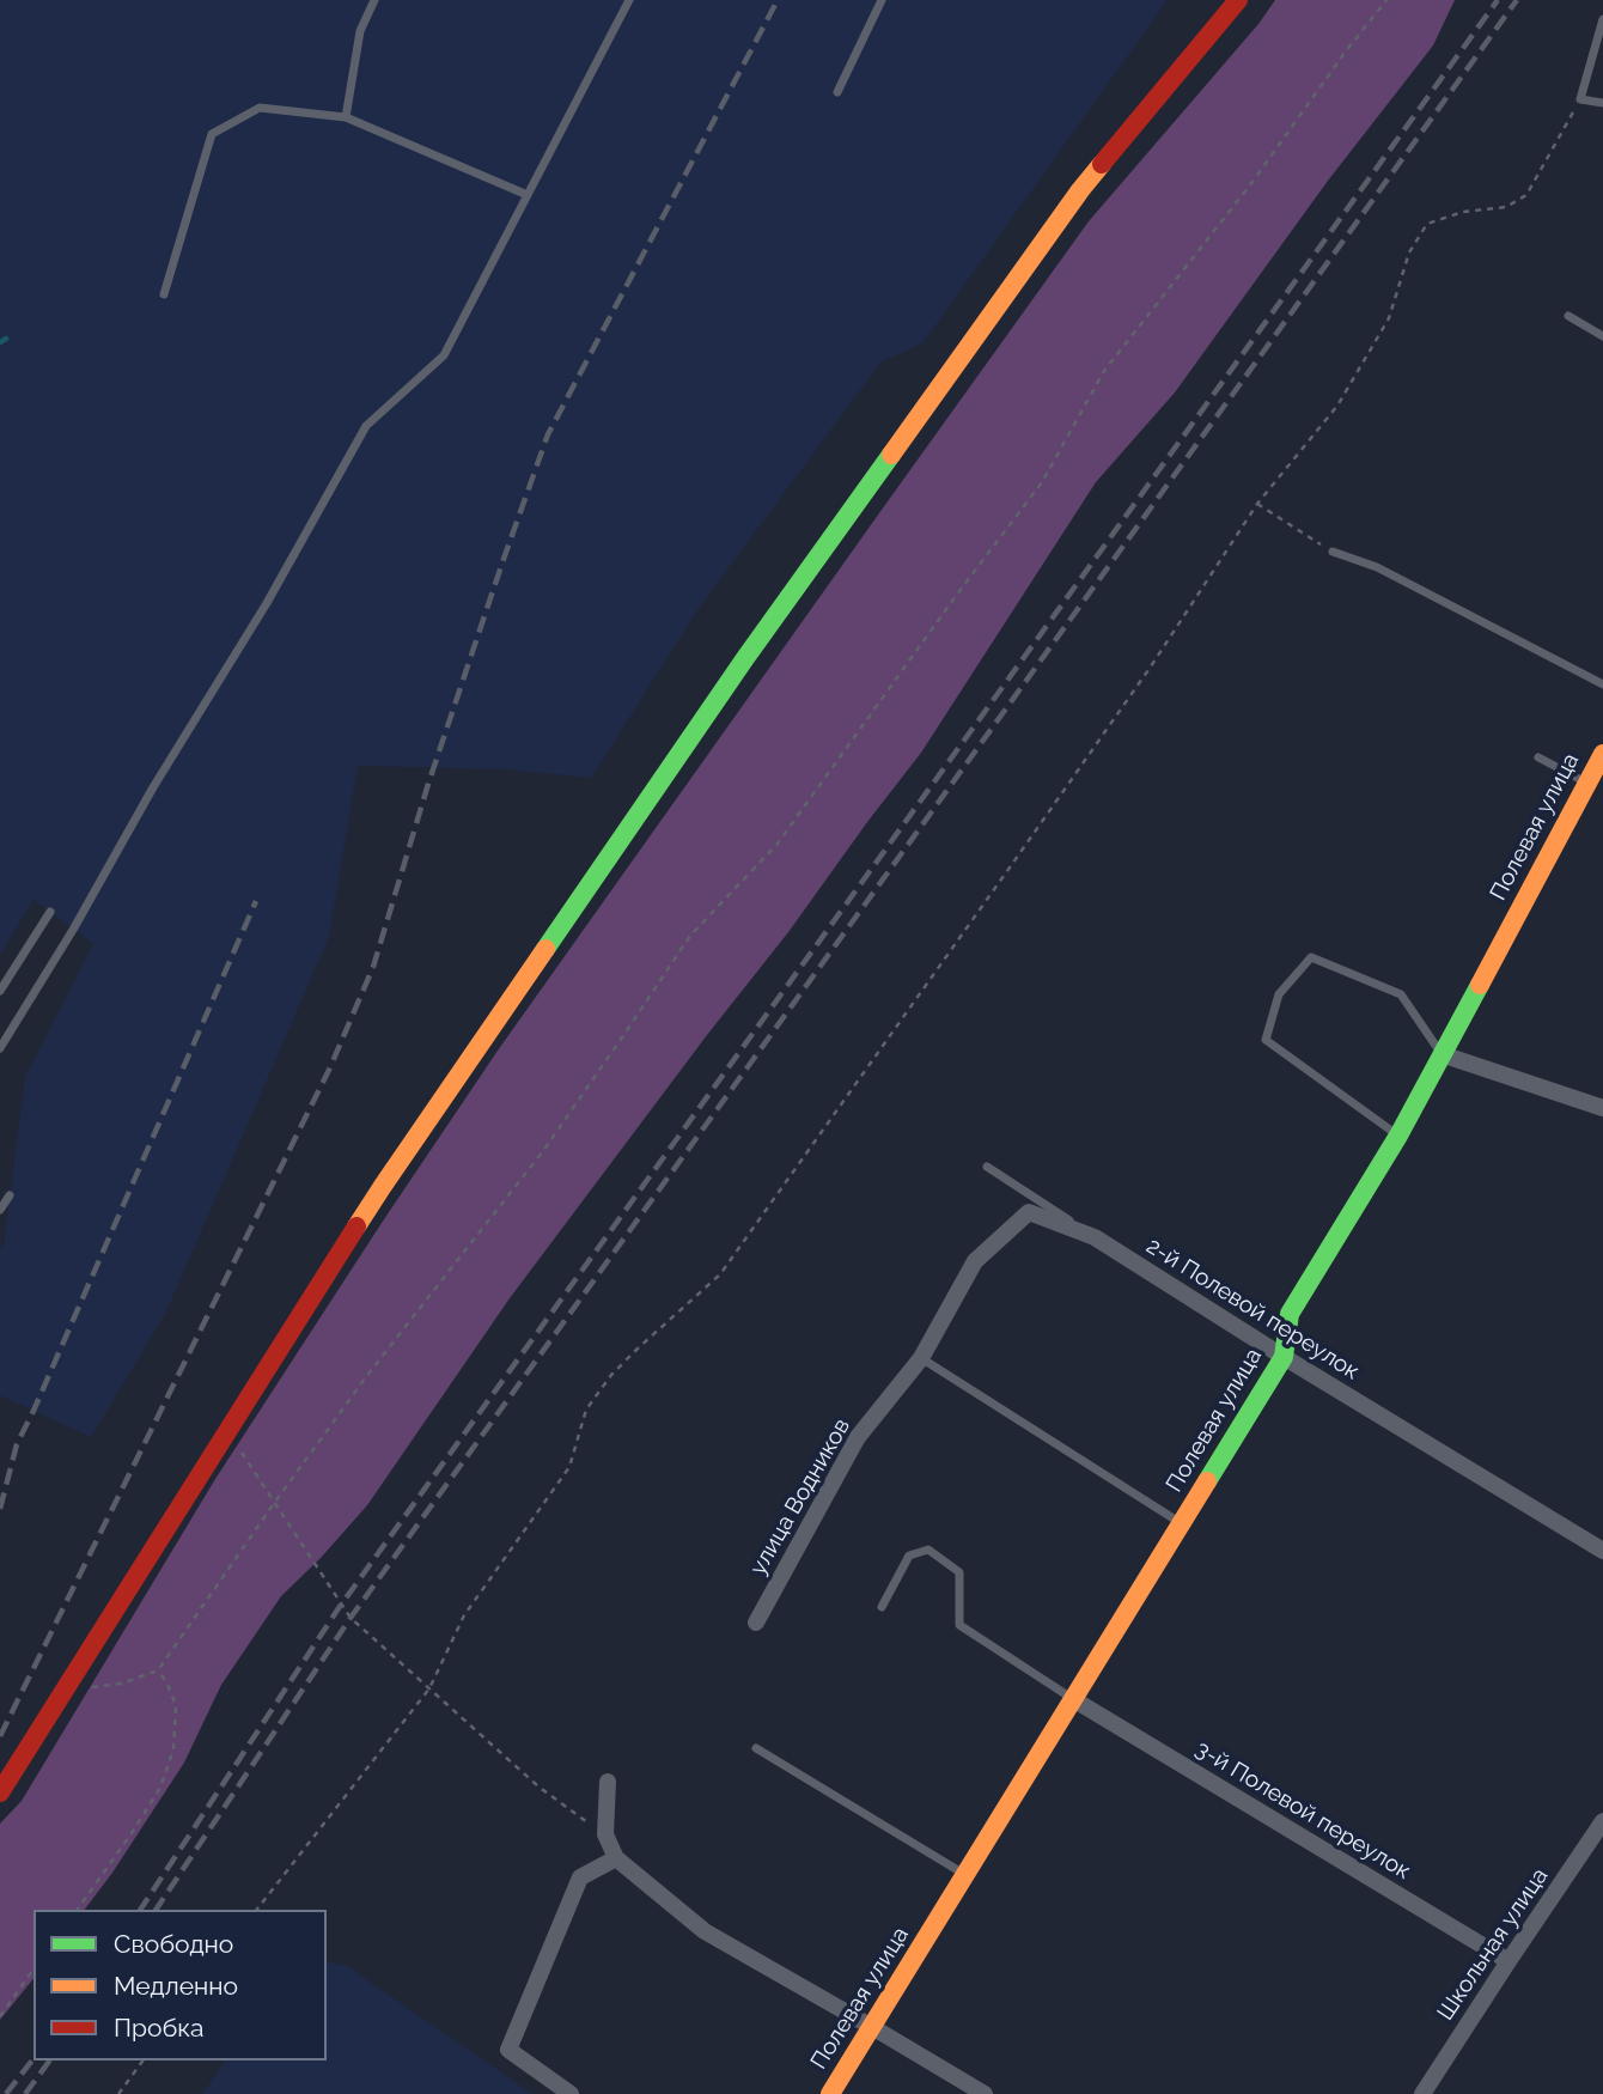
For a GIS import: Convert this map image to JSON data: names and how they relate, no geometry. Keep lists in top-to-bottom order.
{
  "streets": {
    "street": [
      "Полевая улица",
      "2-й Полевой переулок",
      "улица Водников",
      "3-й Полевой переулок",
      "Школьная улица"
    ]
  },
  "crossings": [
    ["Полевая улица", "2-й Полевой переулок"],
    ["Полевая улица", "3-й Полевой переулок"],
    ["2-й Полевой переулок", "улица Водников"],
    ["3-й Полевой переулок", "Школьная улица"]
  ],
  "legend": ["Свободно", "Медленно", "Пробка"]
}
